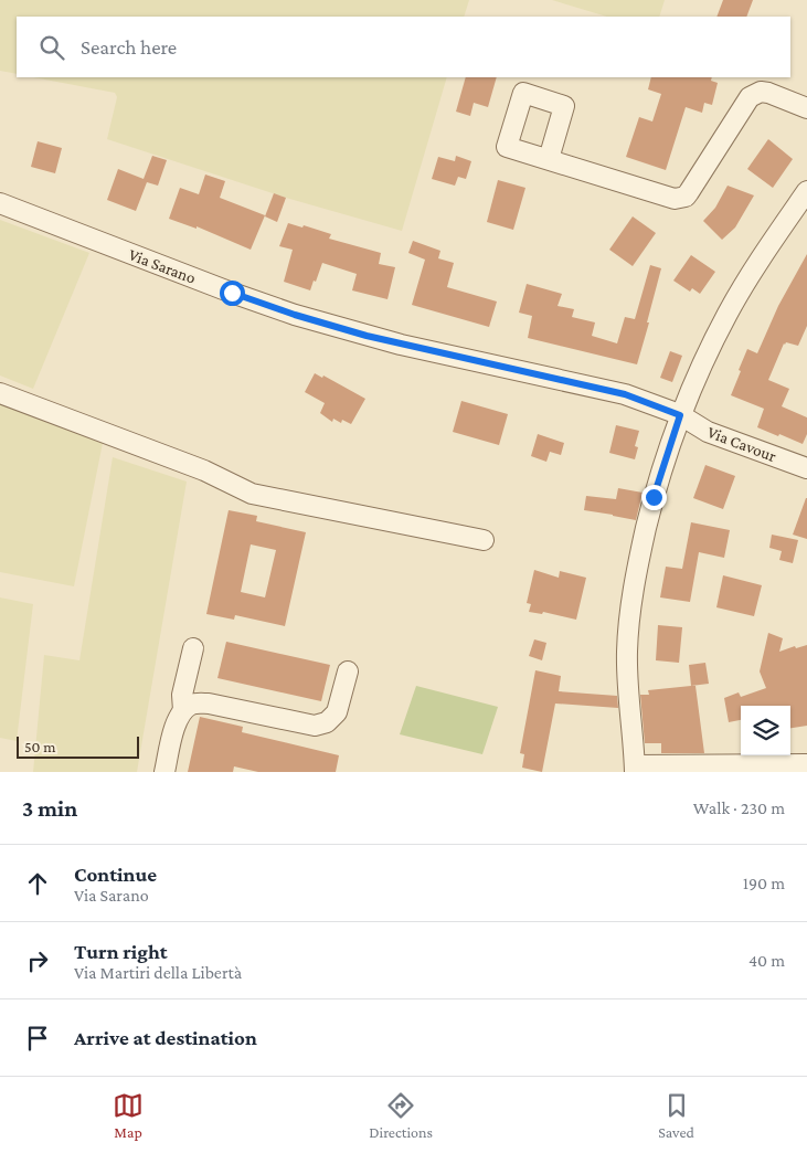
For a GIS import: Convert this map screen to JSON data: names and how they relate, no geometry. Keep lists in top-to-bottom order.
{
  "streets": {
    "street": ["Via Sarano", "Via Cavour"]
  },
  "crossings": [
    ["Via Sarano", "Via Cavour"]
  ],
  "scale_bar": "50 m",
  "page": {
    "search": "Search here",
    "scale": "50 m",
    "heading": ["3 min", "Walk · 230 m"],
    "list": [
      ["Continue", "Via Sarano", "190 m"],
      ["Turn right", "Via Martiri della Libertà", "40 m"],
      "Arrive at destination"
    ],
    "nav": ["Map", "Directions", "Saved"]
  }
}
